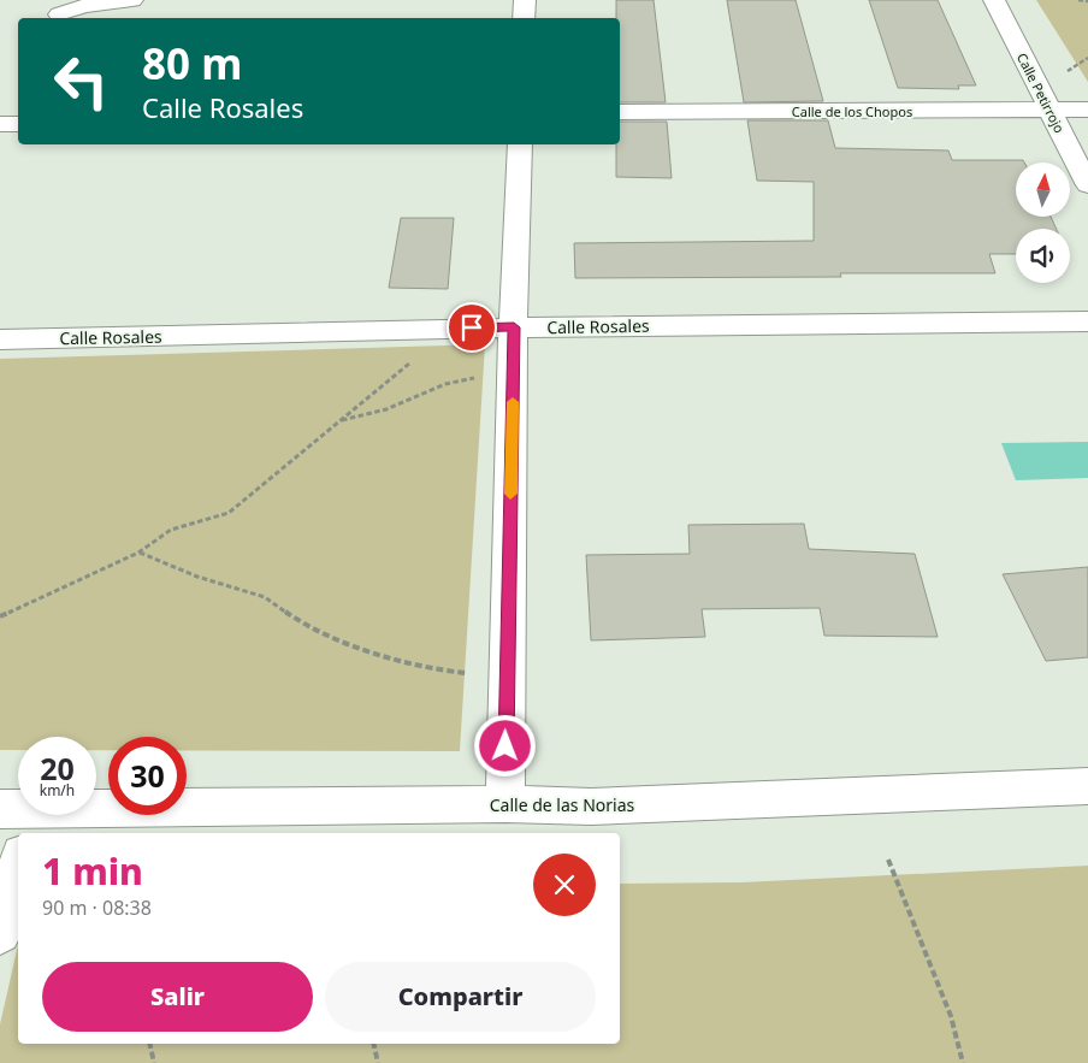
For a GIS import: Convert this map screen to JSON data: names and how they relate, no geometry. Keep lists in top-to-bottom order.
{
  "streets": {
    "street": [
      "Calle Petirrojo",
      "Calle de los Chopos",
      "Calle Rosales",
      "Calle de las Norias"
    ]
  },
  "crossings": [
    ["Calle Petirrojo", "Calle de los Chopos"]
  ],
  "north": "top",
  "page": {
    "turn": ["80 m", "Calle Rosales"],
    "speed": "20 km/h",
    "limit": "30",
    "heading": ["1 min", "90 m · 08:38"],
    "buttons": ["Salir", "Compartir"]
  }
}
